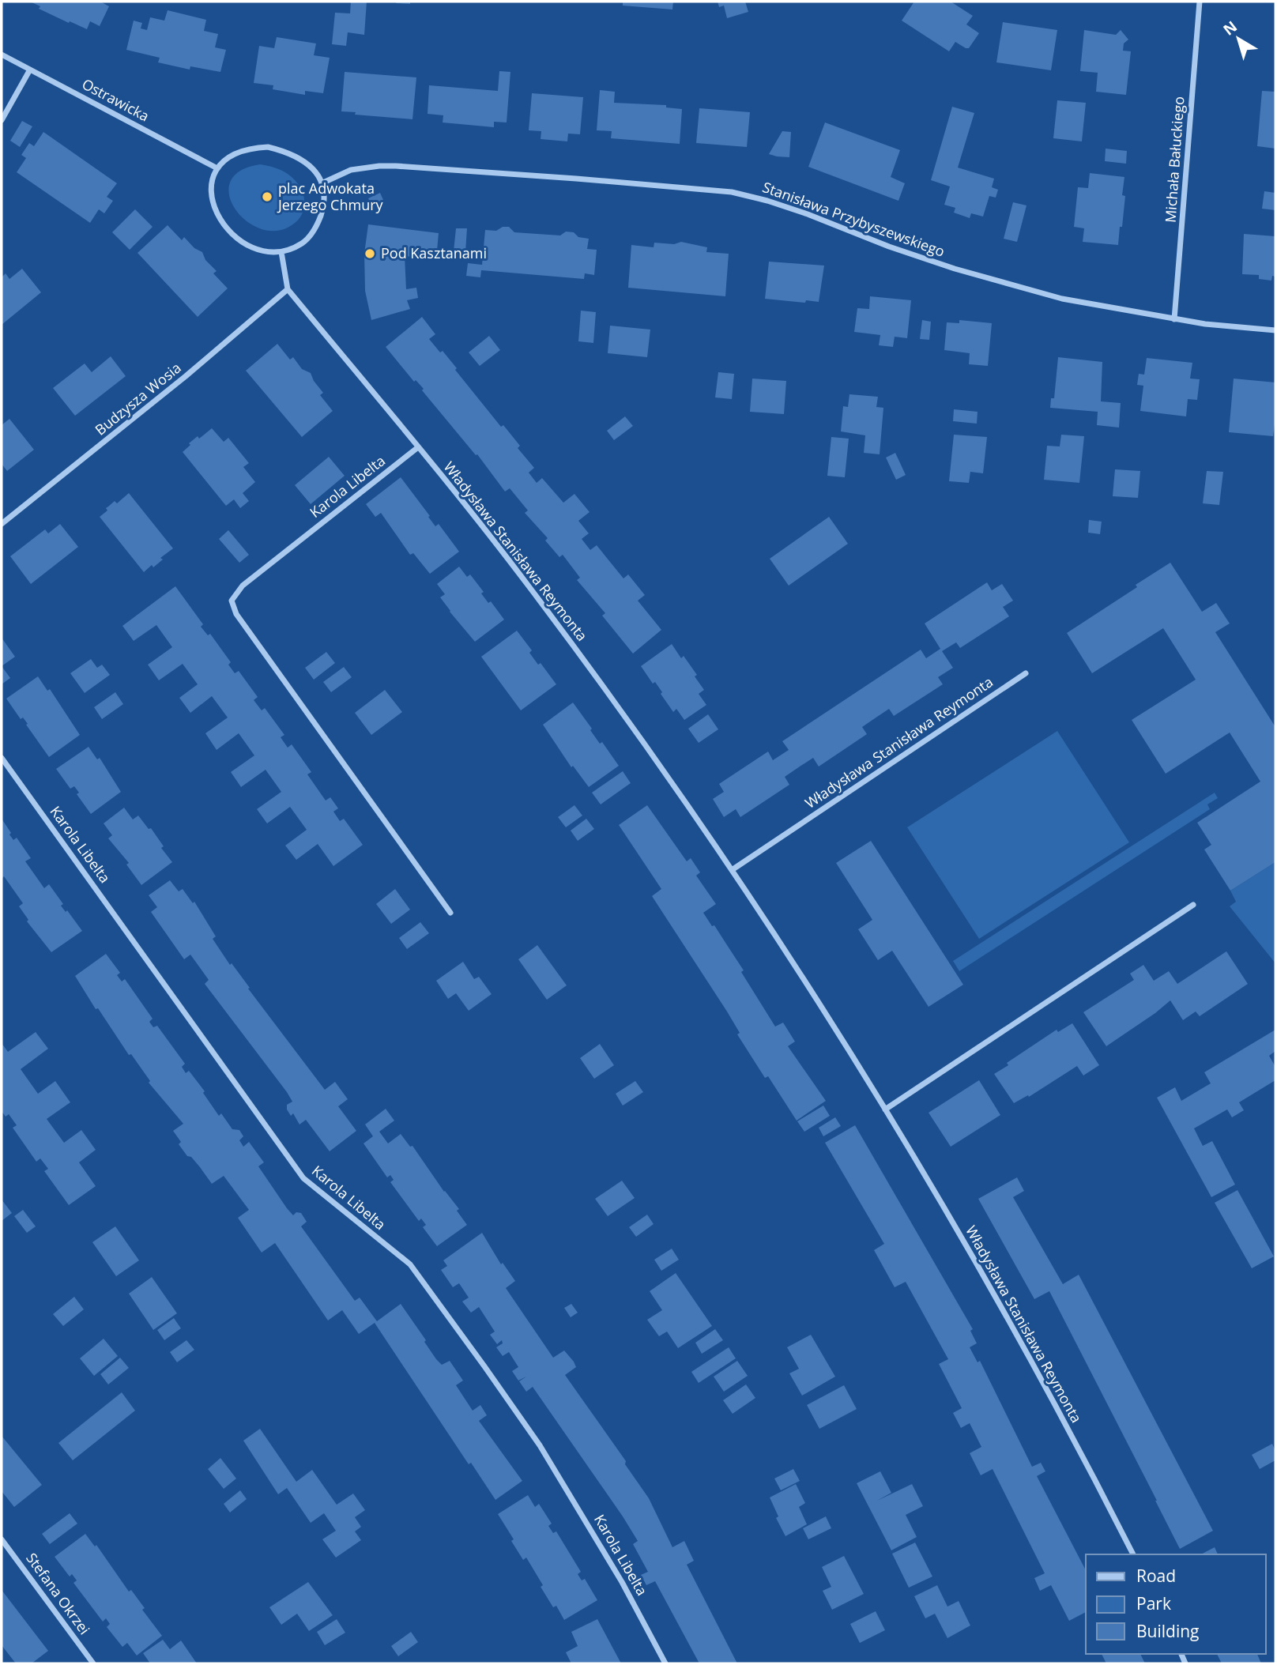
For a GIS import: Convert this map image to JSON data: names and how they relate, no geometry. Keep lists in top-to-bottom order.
{
  "streets": {
    "street": [
      "Ostrawicka",
      "Michała Bałuckiego",
      "Stanisława Przybyszewskiego",
      "Budzysza Wosia",
      "Karola Libelta",
      "Władysława Stanisława Reymonta",
      "Stefana Okrzei"
    ]
  },
  "crossings": [
    ["Ostrawicka", "Stanisława Przybyszewskiego"],
    ["Michała Bałuckiego", "Stanisława Przybyszewskiego"],
    ["Budzysza Wosia", "Władysława Stanisława Reymonta"],
    ["Karola Libelta", "Władysława Stanisława Reymonta"]
  ],
  "places": ["plac Adwokata Jerzego Chmury", "Pod Kasztanami"],
  "legend": ["Road", "Park", "Building"],
  "north": "top left"
}
